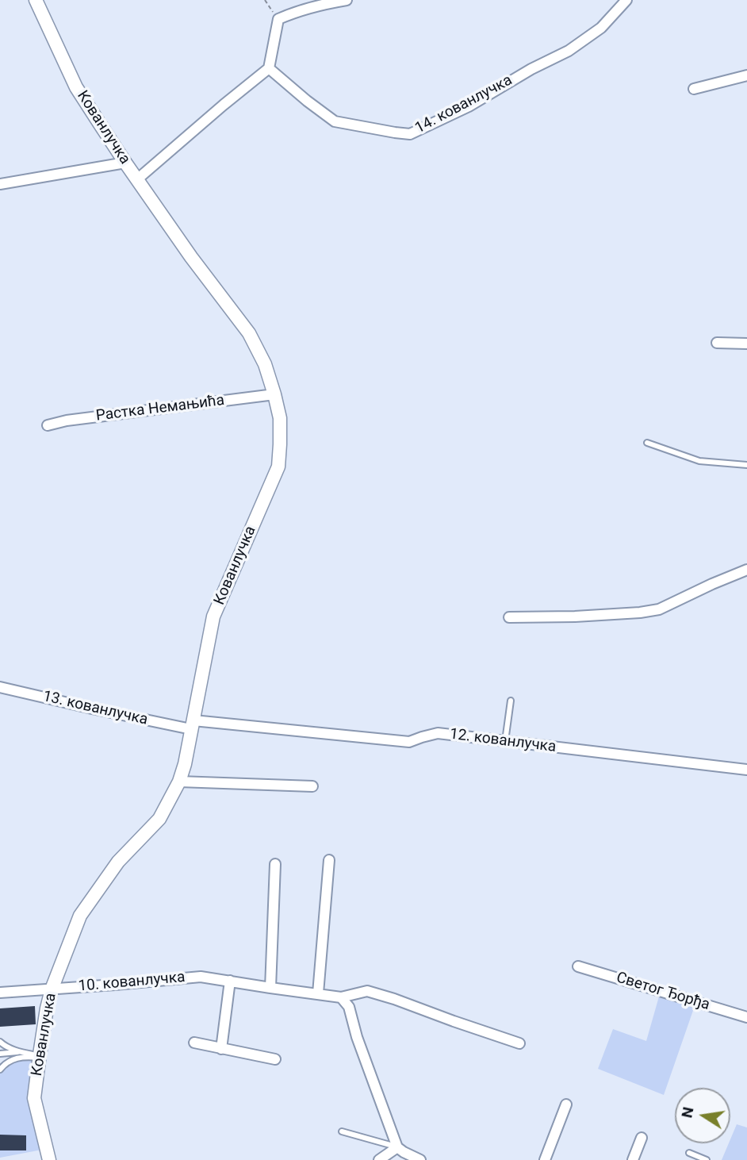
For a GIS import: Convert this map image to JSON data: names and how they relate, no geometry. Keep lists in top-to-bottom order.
{
  "streets": {
    "street": [
      "14. кованлучка",
      "Кованлучка",
      "Растка Немањића",
      "13. кованлучка",
      "12. кованлучка",
      "10. кованлучка",
      "Светог Ђорђа"
    ]
  },
  "crossings": [
    ["Кованлучка", "Растка Немањића"],
    ["Кованлучка", "13. кованлучка"],
    ["Кованлучка", "12. кованлучка"],
    ["Кованлучка", "10. кованлучка"],
    ["13. кованлучка", "12. кованлучка"]
  ],
  "north": "left"
}
